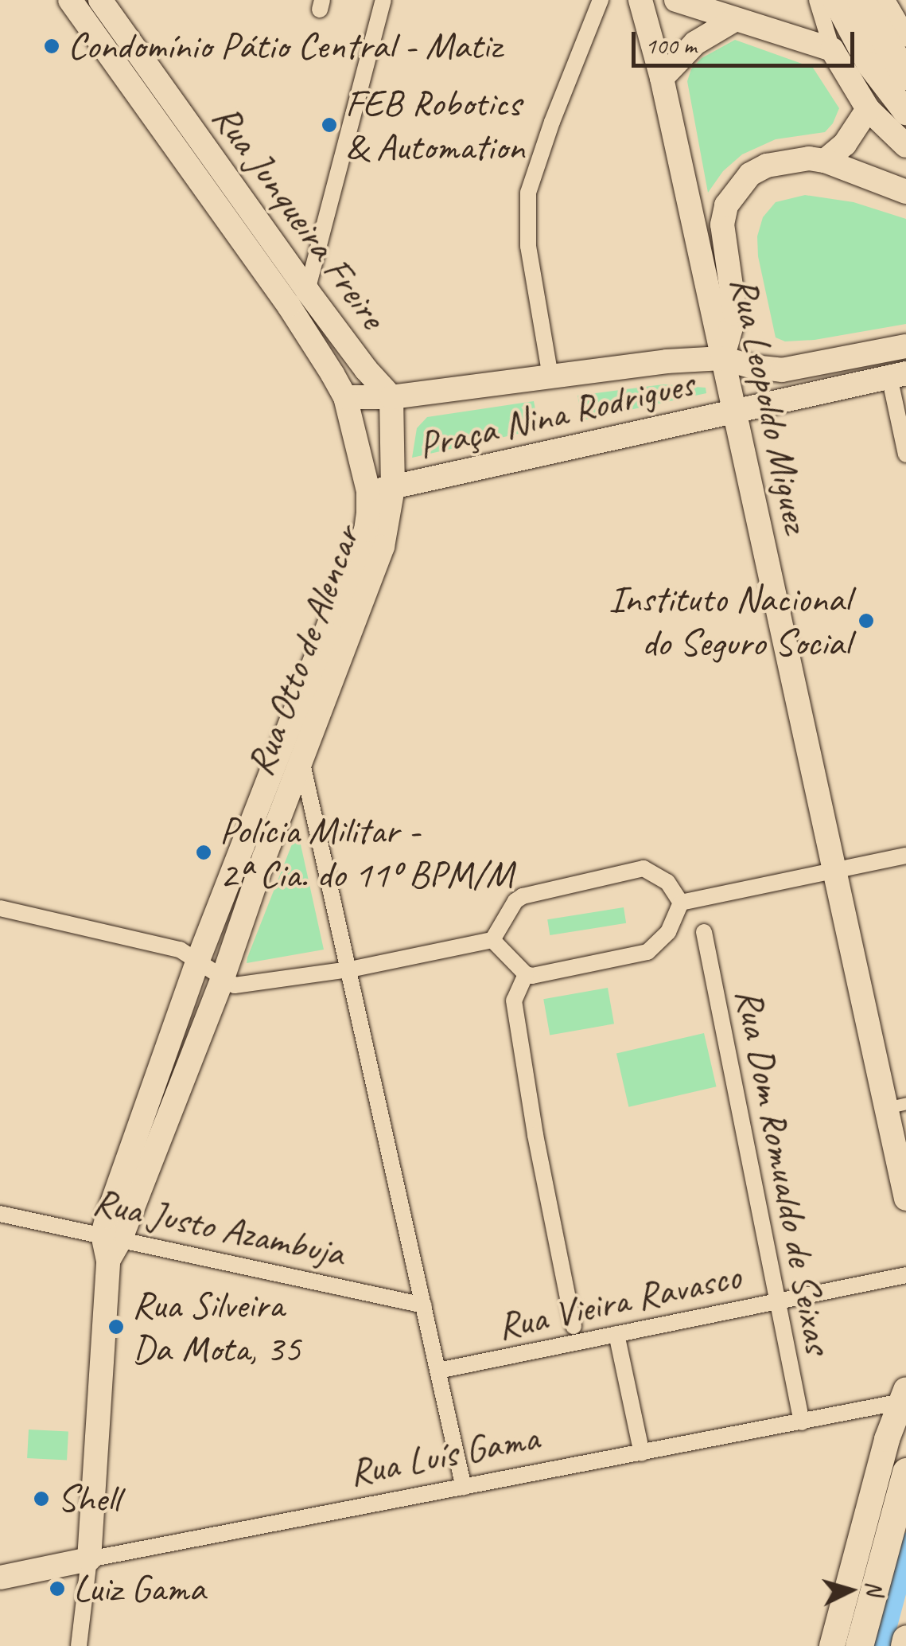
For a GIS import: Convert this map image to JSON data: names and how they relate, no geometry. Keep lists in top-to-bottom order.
{
  "streets": {
    "main road": [
      "Rua Junqueira Freire",
      "Rua Leopoldo Miguez",
      "Praça Nina Rodrigues",
      "Rua Otto de Alencar",
      "Rua Luís Gama"
    ],
    "street": ["Rua Dom Romualdo de Seixas", "Rua Justo Azambuja", "Rua Vieira Ravasco"]
  },
  "crossings": [
    ["Rua Junqueira Freire", "Praça Nina Rodrigues"],
    ["Rua Junqueira Freire", "Rua Otto de Alencar"],
    ["Rua Leopoldo Miguez", "Praça Nina Rodrigues"],
    ["Praça Nina Rodrigues", "Rua Otto de Alencar"],
    ["Rua Otto de Alencar", "Rua Justo Azambuja"],
    ["Rua Dom Romualdo de Seixas", "Rua Vieira Ravasco"],
    ["Rua Dom Romualdo de Seixas", "Rua Luís Gama"]
  ],
  "places": [
    "Condomínio Pátio Central - Matiz",
    "FEB Robotics & Automation",
    "Instituto Nacional do Seguro Social",
    "Polícia Militar - 2ª Cia. do 11º BPM/M",
    "Rua Silveira Da Mota, 35",
    "Shell",
    "Luiz Gama"
  ],
  "scale_bar": "100 m",
  "north": "right"
}
